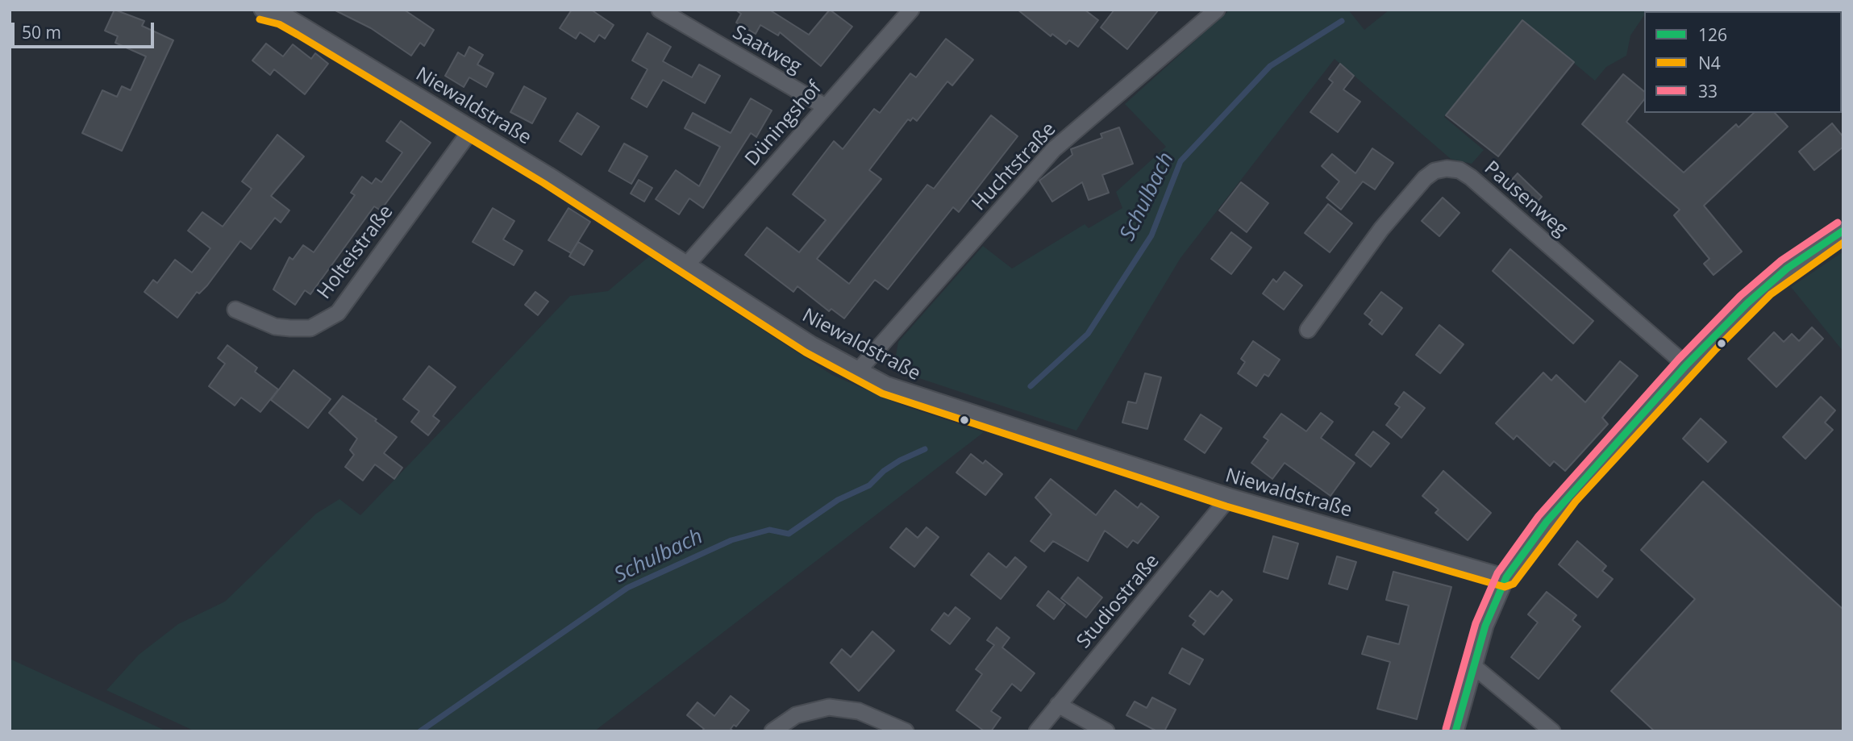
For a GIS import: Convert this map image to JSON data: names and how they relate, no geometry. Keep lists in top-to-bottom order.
{
  "streets": {
    "street": [
      "Saatweg",
      "Niewaldstraße",
      "Düningshof",
      "Huchtstraße",
      "Pausenweg",
      "Holteistraße",
      "Studiostraße"
    ]
  },
  "crossings": [
    ["Saatweg", "Düningshof"],
    ["Niewaldstraße", "Düningshof"],
    ["Niewaldstraße", "Huchtstraße"],
    ["Niewaldstraße", "Holteistraße"],
    ["Niewaldstraße", "Studiostraße"]
  ],
  "water": ["Schulbach"],
  "lines": ["transit line N4", "transit line 33", "transit line 126"],
  "legend": ["126", "N4", "33"],
  "scale_bar": "50 m"
}
